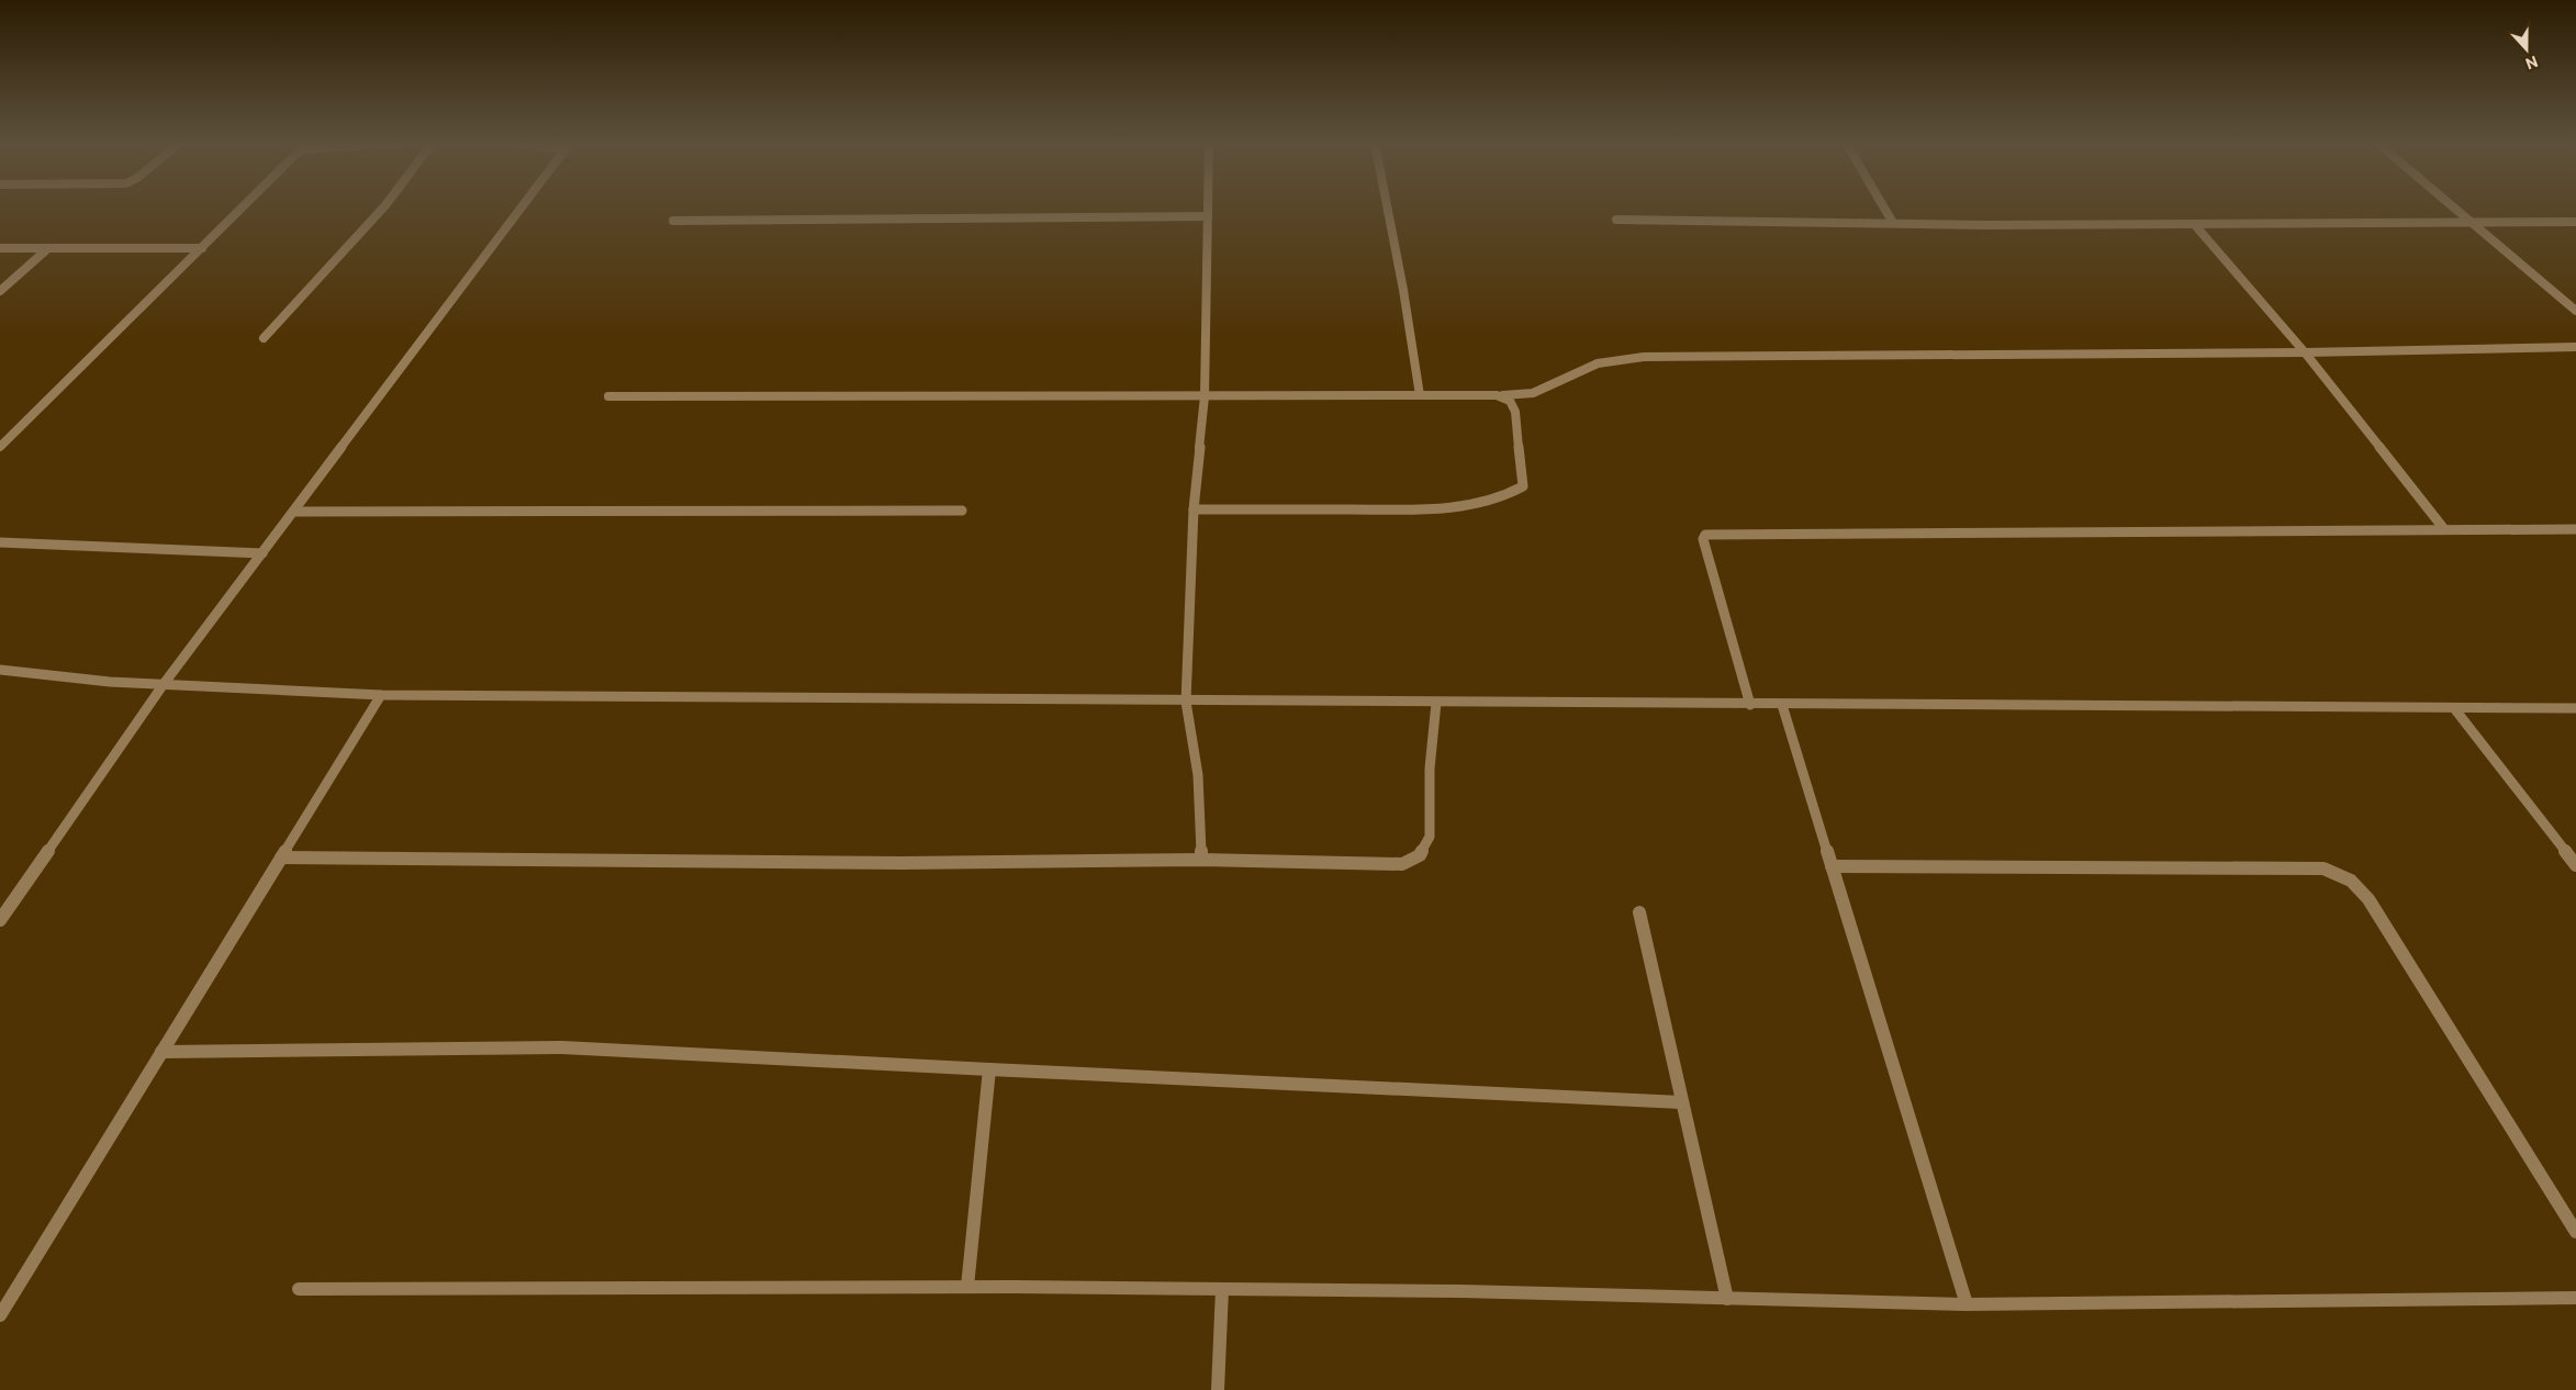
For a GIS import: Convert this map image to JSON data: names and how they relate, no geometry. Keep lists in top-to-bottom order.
{
  "north": "bottom"
}
